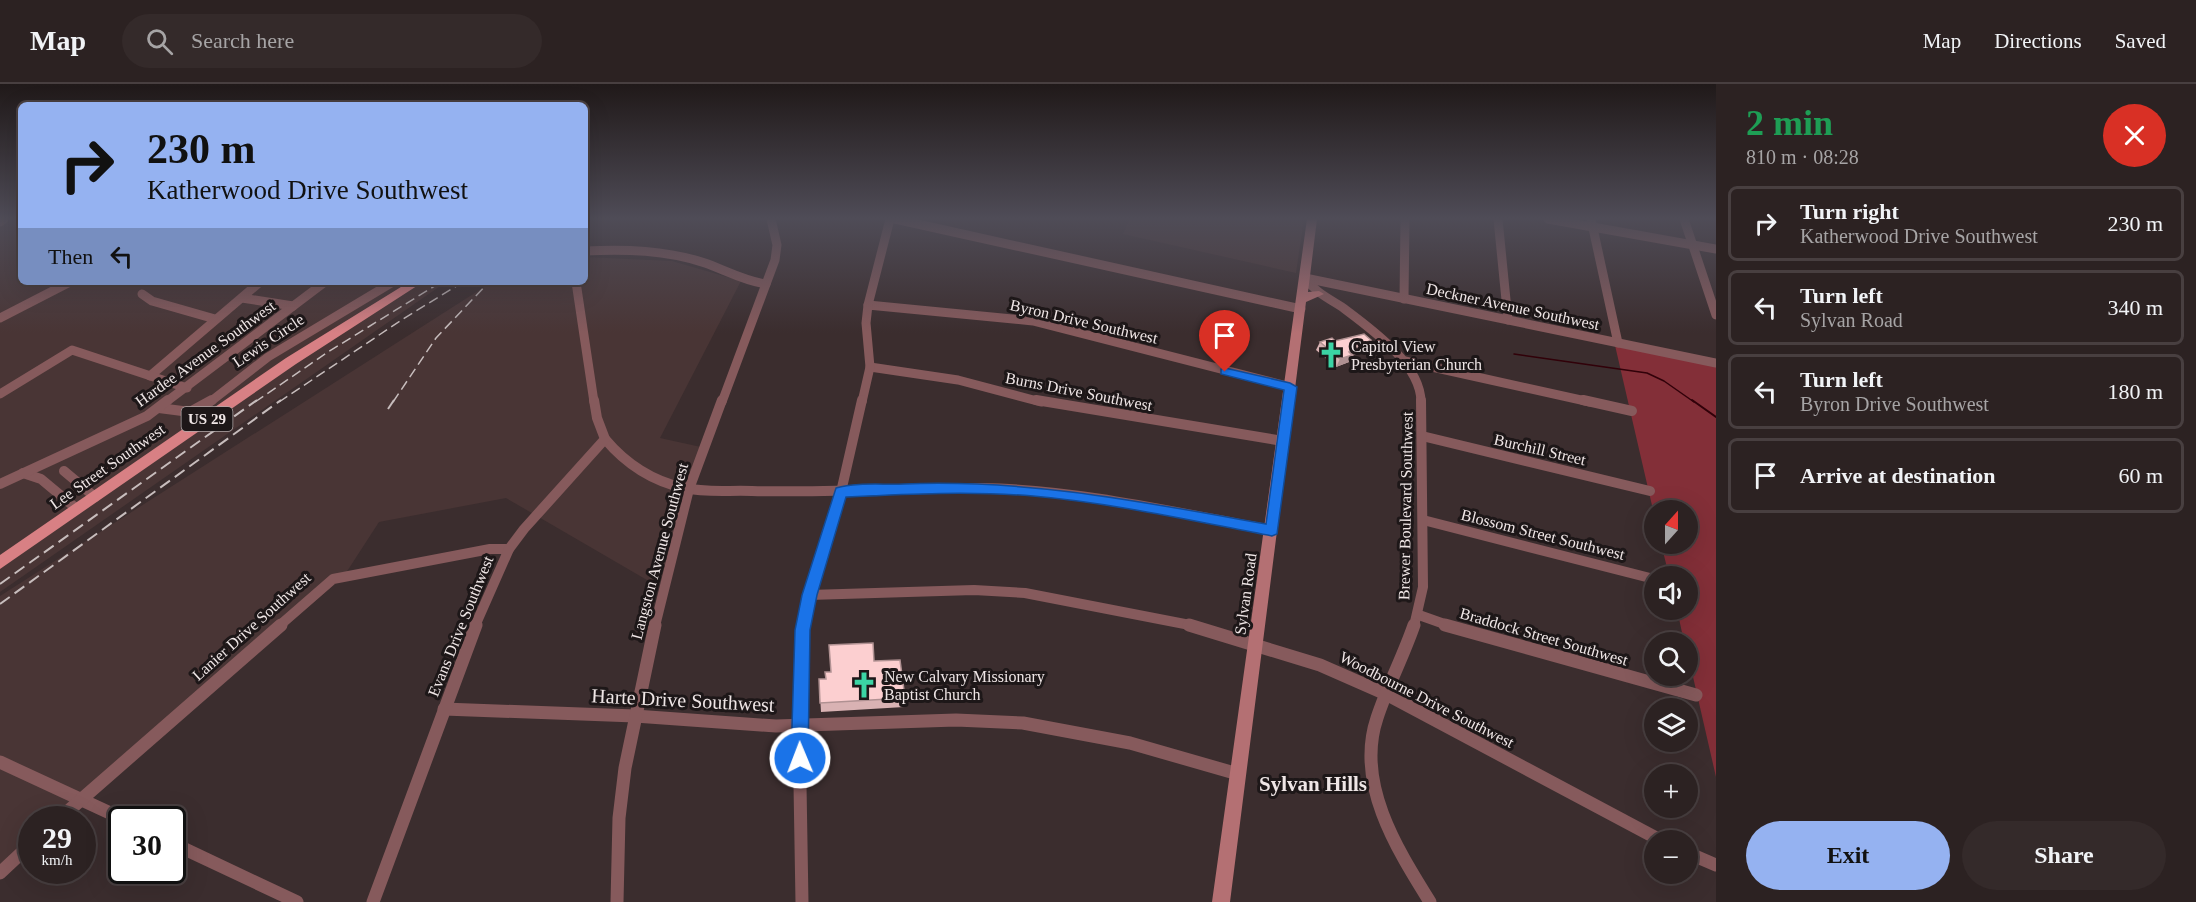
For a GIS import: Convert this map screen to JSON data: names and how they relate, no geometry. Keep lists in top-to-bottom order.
{
  "streets": {
    "main road": ["US 29", "Lee Street Southwest", "Sylvan Road"],
    "street": [
      "Deckner Avenue Southwest",
      "Byron Drive Southwest",
      "Lewis Circle",
      "Hardee Avenue Southwest",
      "Burns Drive Southwest",
      "Burchill Street",
      "Brewer Boulevard Southwest",
      "Blossom Street Southwest",
      "Langston Avenue Southwest",
      "Lanier Drive Southwest",
      "Evans Drive Southwest",
      "Braddock Street Southwest",
      "Woodbourne Drive Southwest",
      "Harte Drive Southwest"
    ]
  },
  "crossings": [
    ["Deckner Avenue Southwest", "Brewer Boulevard Southwest"],
    ["Deckner Avenue Southwest", "Sylvan Road"],
    ["Byron Drive Southwest", "Sylvan Road"],
    ["Lewis Circle", "Hardee Avenue Southwest"],
    ["Burns Drive Southwest", "Sylvan Road"],
    ["Burchill Street", "Brewer Boulevard Southwest"],
    ["Brewer Boulevard Southwest", "Blossom Street Southwest"],
    ["Brewer Boulevard Southwest", "Sylvan Road"],
    ["Brewer Boulevard Southwest", "Braddock Street Southwest"],
    ["Brewer Boulevard Southwest", "Woodbourne Drive Southwest"],
    ["Langston Avenue Southwest", "Harte Drive Southwest"],
    ["Sylvan Road", "Woodbourne Drive Southwest"],
    ["Sylvan Road", "Harte Drive Southwest"],
    ["Lanier Drive Southwest", "Evans Drive Southwest"],
    ["Evans Drive Southwest", "Harte Drive Southwest"]
  ],
  "districts": ["Sylvan Hills"],
  "places": {
    "church": ["Capitol View Presbyterian Church", "New Calvary Missionary Baptist Church"]
  },
  "north": "top",
  "page": {
    "header": "Map",
    "search": "Search here",
    "nav": ["Map", "Directions", "Saved"],
    "heading": ["2 min", "810 m · 08:28"],
    "turn": ["230 m", "Katherwood Drive Southwest"],
    "list": [
      {
        "name": "Turn right",
        "note": "Katherwood Drive Southwest",
        "value": "230 m"
      },
      {
        "name": "Turn left",
        "note": "Sylvan Road",
        "value": "340 m"
      },
      {
        "name": "Turn left",
        "note": "Byron Drive Southwest",
        "value": "180 m"
      },
      {
        "name": "Arrive at destination",
        "value": "60 m"
      }
    ],
    "then": "Then",
    "map_buttons": ["+", "−"],
    "speed": "29 km/h",
    "limit": "30",
    "buttons": ["Exit", "Share"]
  }
}
